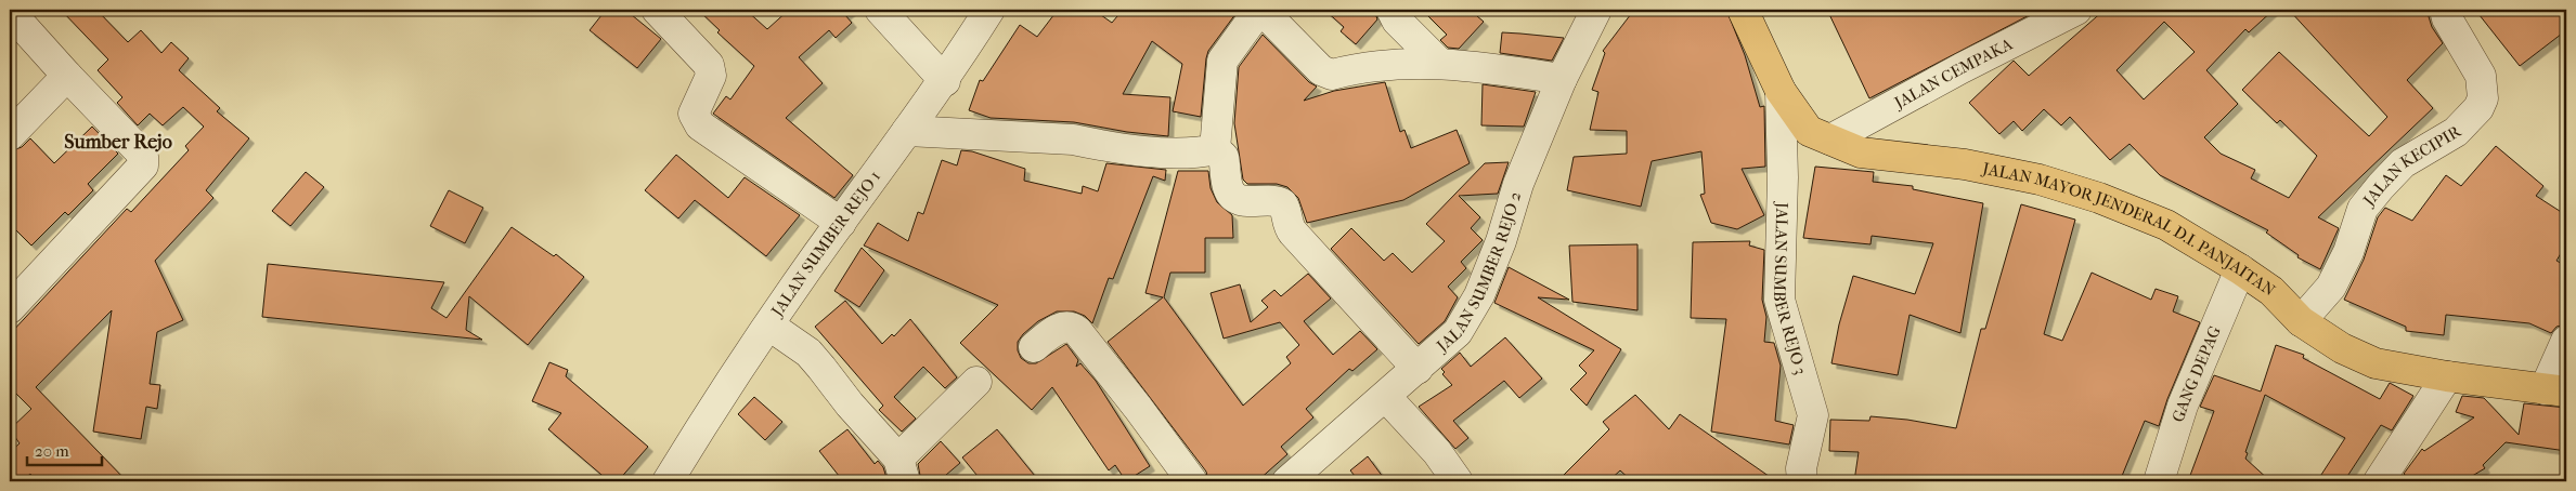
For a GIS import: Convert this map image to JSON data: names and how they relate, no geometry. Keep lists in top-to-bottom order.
{
  "streets": {
    "main road": ["JALAN MAYOR JENDERAL D.I. PANJAITAN"],
    "street": [
      "JALAN CEMPAKA",
      "JALAN KECIPIR",
      "JALAN SUMBER REJO 1",
      "JALAN SUMBER REJO 2",
      "JALAN SUMBER REJO 3",
      "GANG DEPAG"
    ]
  },
  "crossings": [
    ["JALAN CEMPAKA", "JALAN MAYOR JENDERAL D.I. PANJAITAN"],
    ["JALAN KECIPIR", "JALAN MAYOR JENDERAL D.I. PANJAITAN"],
    ["JALAN MAYOR JENDERAL D.I. PANJAITAN", "JALAN SUMBER REJO 3"],
    ["JALAN MAYOR JENDERAL D.I. PANJAITAN", "GANG DEPAG"]
  ],
  "districts": ["Sumber Rejo"],
  "scale_bar": "20 m"
}
